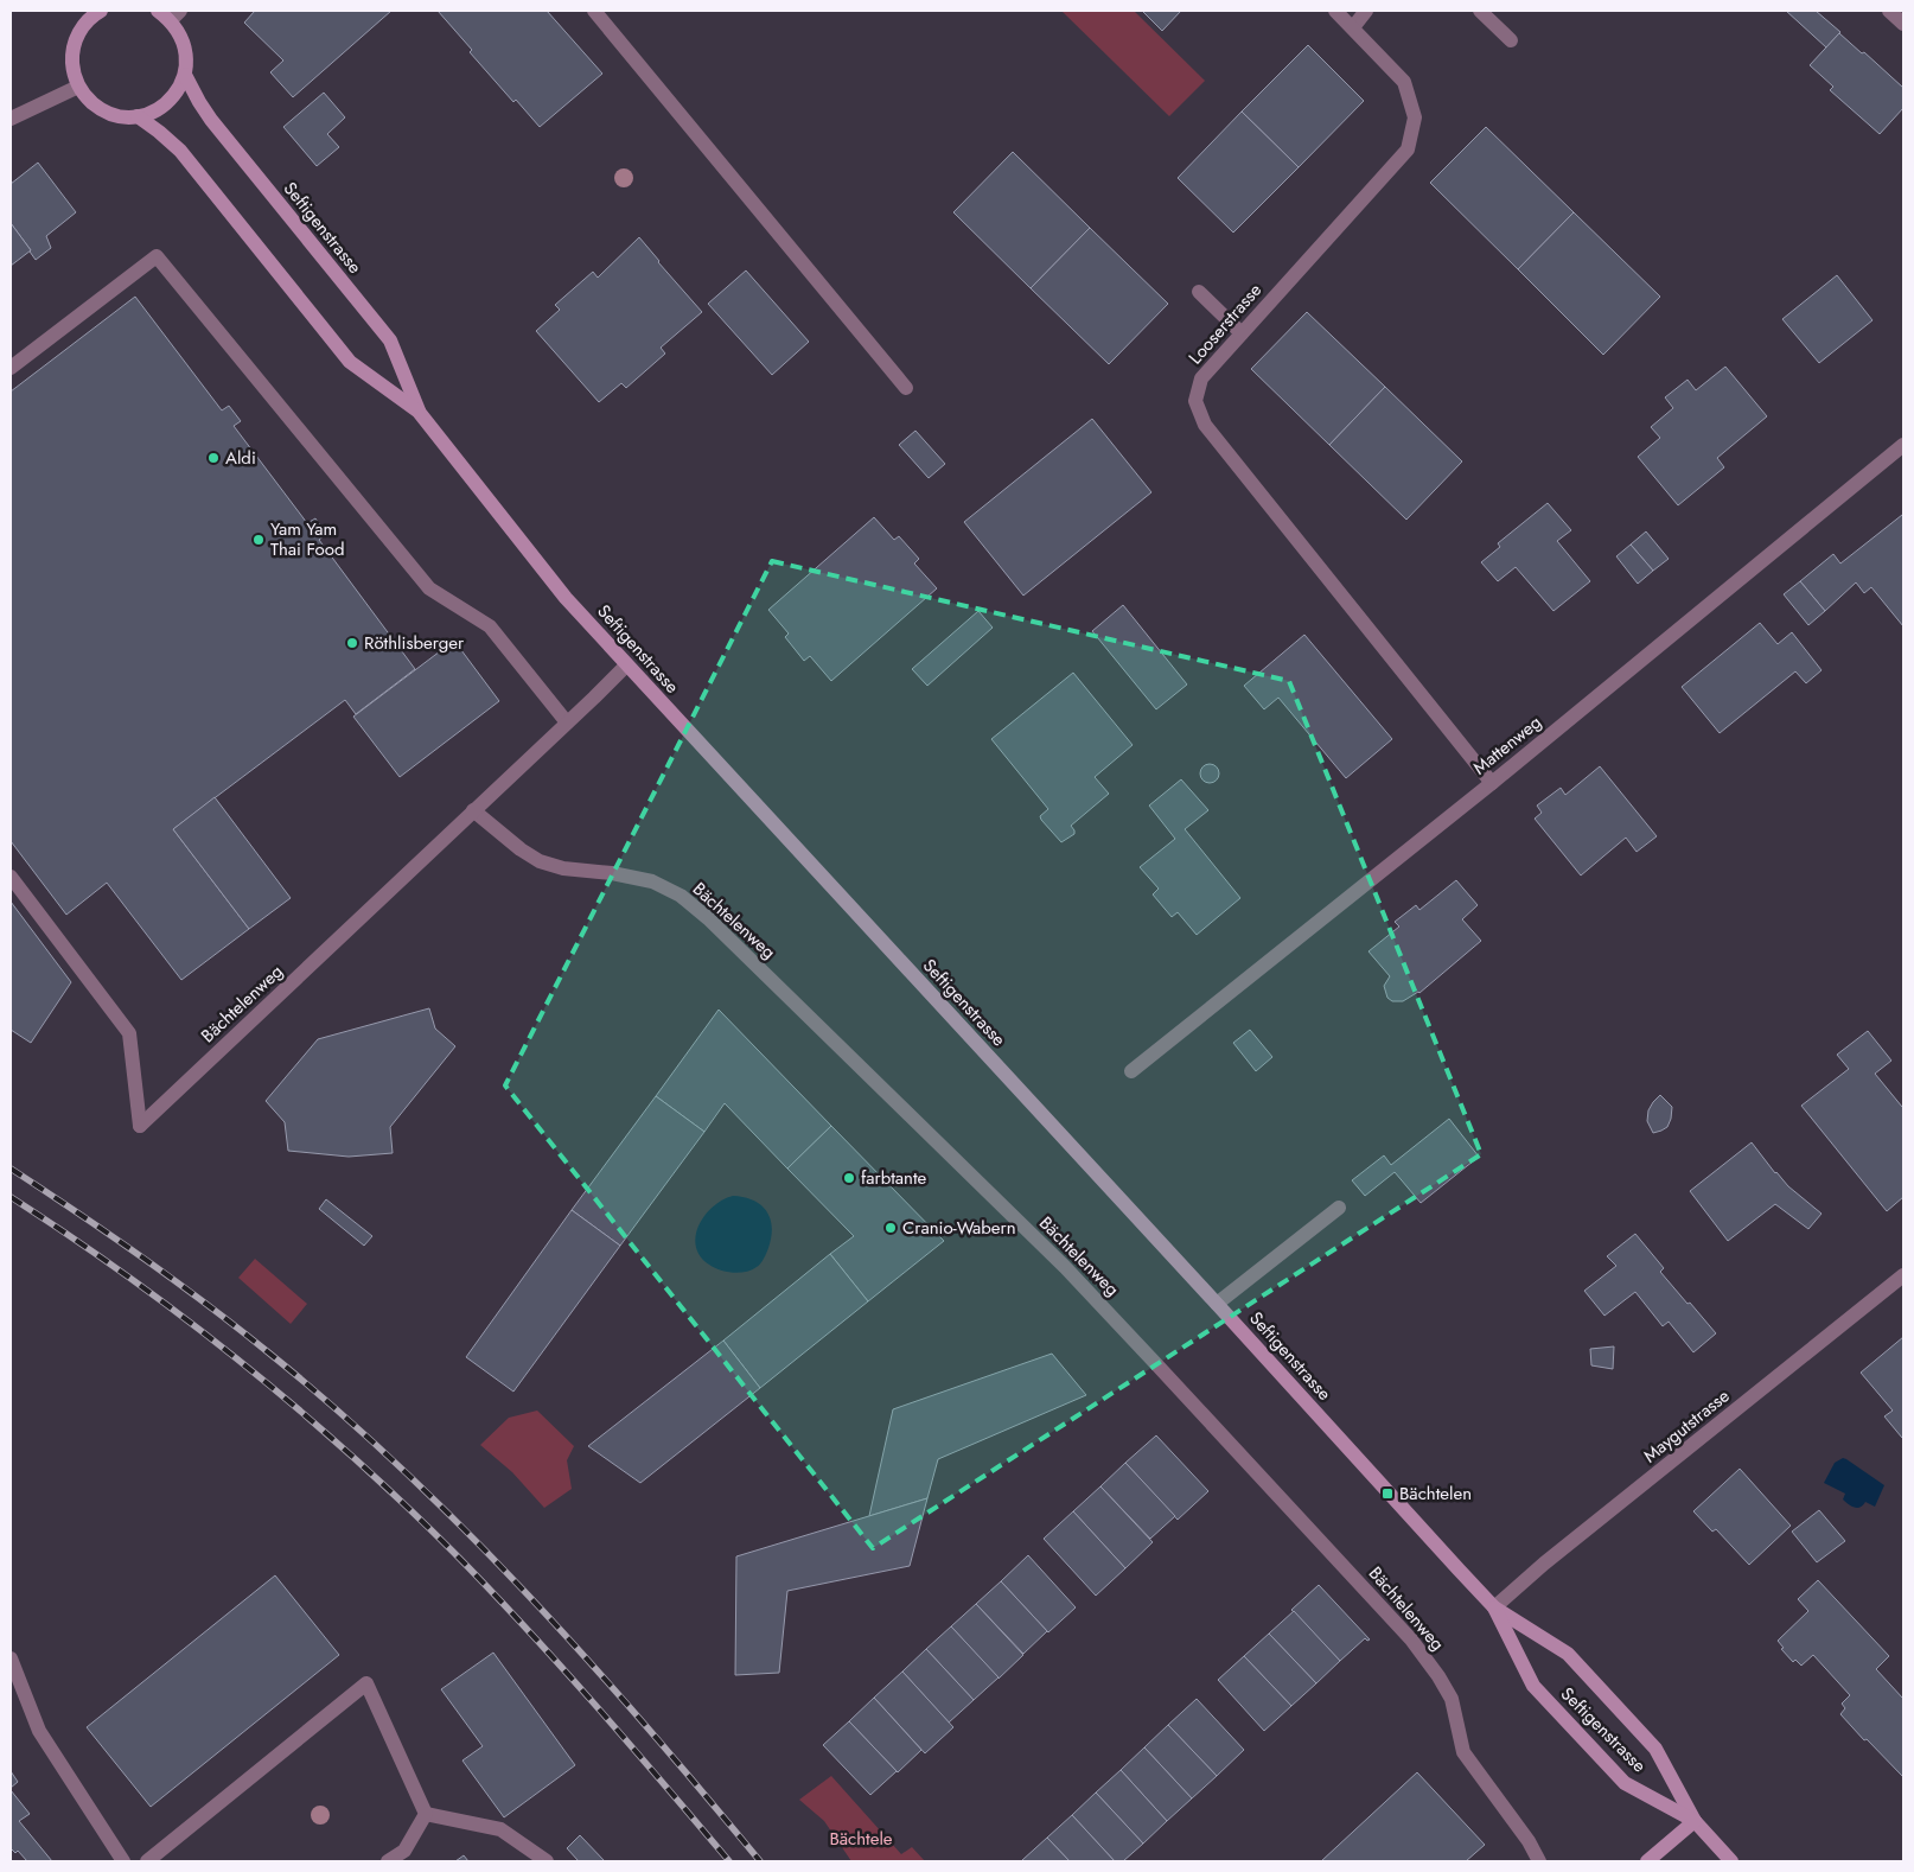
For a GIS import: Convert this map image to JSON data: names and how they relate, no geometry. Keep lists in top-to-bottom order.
{
  "streets": {
    "main road": ["Seftigenstrasse"],
    "street": [
      "Looserstrasse",
      "Mattenweg",
      "Bächtelenweg",
      "Maygutstrasse"
    ]
  },
  "crossings": [
    ["Seftigenstrasse", "Bächtelenweg"],
    ["Seftigenstrasse", "Maygutstrasse"],
    ["Looserstrasse", "Mattenweg"]
  ],
  "parks": ["Bächtele"],
  "places": {
    "other": [
      "Aldi",
      "Yam Yam Thai Food",
      "Röthlisberger",
      "farbtante",
      "Cranio-Wabern"
    ],
    "transit": ["Bächtelen"]
  }
}
